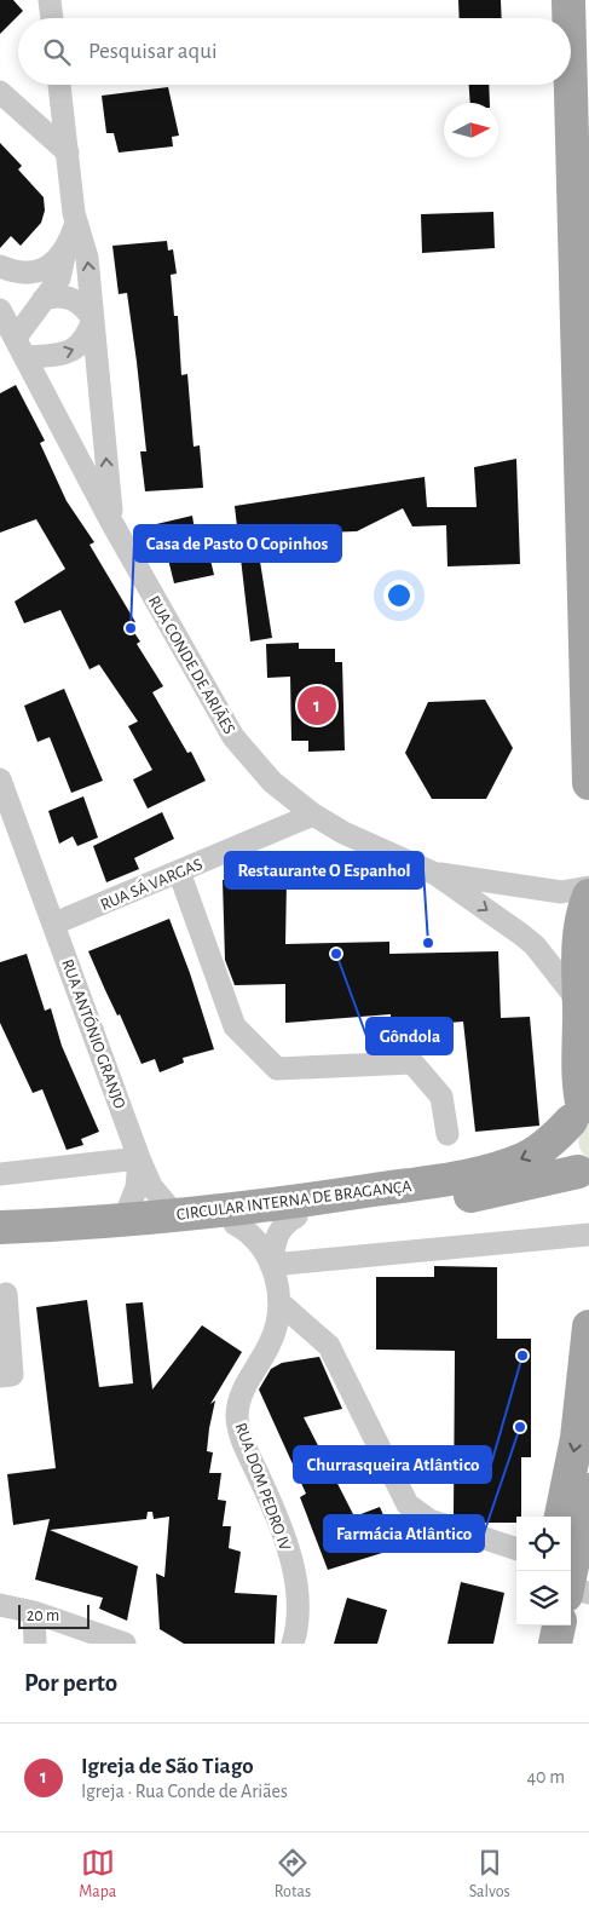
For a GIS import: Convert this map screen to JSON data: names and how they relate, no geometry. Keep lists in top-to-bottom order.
{
  "streets": {
    "main road": ["CIRCULAR INTERNA DE BRAGANÇA"],
    "street": [
      "RUA CONDE DE ARIÃES",
      "RUA SÁ VARGAS",
      "RUA ANTÓNIO GRANJO",
      "RUA DOM PEDRO IV"
    ]
  },
  "crossings": [
    ["RUA CONDE DE ARIÃES", "RUA SÁ VARGAS"],
    ["RUA SÁ VARGAS", "RUA ANTÓNIO GRANJO"],
    ["RUA ANTÓNIO GRANJO", "CIRCULAR INTERNA DE BRAGANÇA"]
  ],
  "places": [
    "Casa de Pasto O Copinhos",
    "Restaurante O Espanhol",
    "Gôndola",
    "Churrasqueira Atlântico",
    "Farmácia Atlântico"
  ],
  "scale_bar": "20 m",
  "north": "right",
  "page": {
    "search": "Pesquisar aqui",
    "pins": "1",
    "scale": "20 m",
    "heading": "Por perto",
    "list": [
      {
        "mark": "1",
        "name": "Igreja de São Tiago",
        "note": "Igreja · Rua Conde de Ariães",
        "value": "40 m"
      }
    ],
    "nav": ["Mapa", "Rotas", "Salvos"]
  }
}
